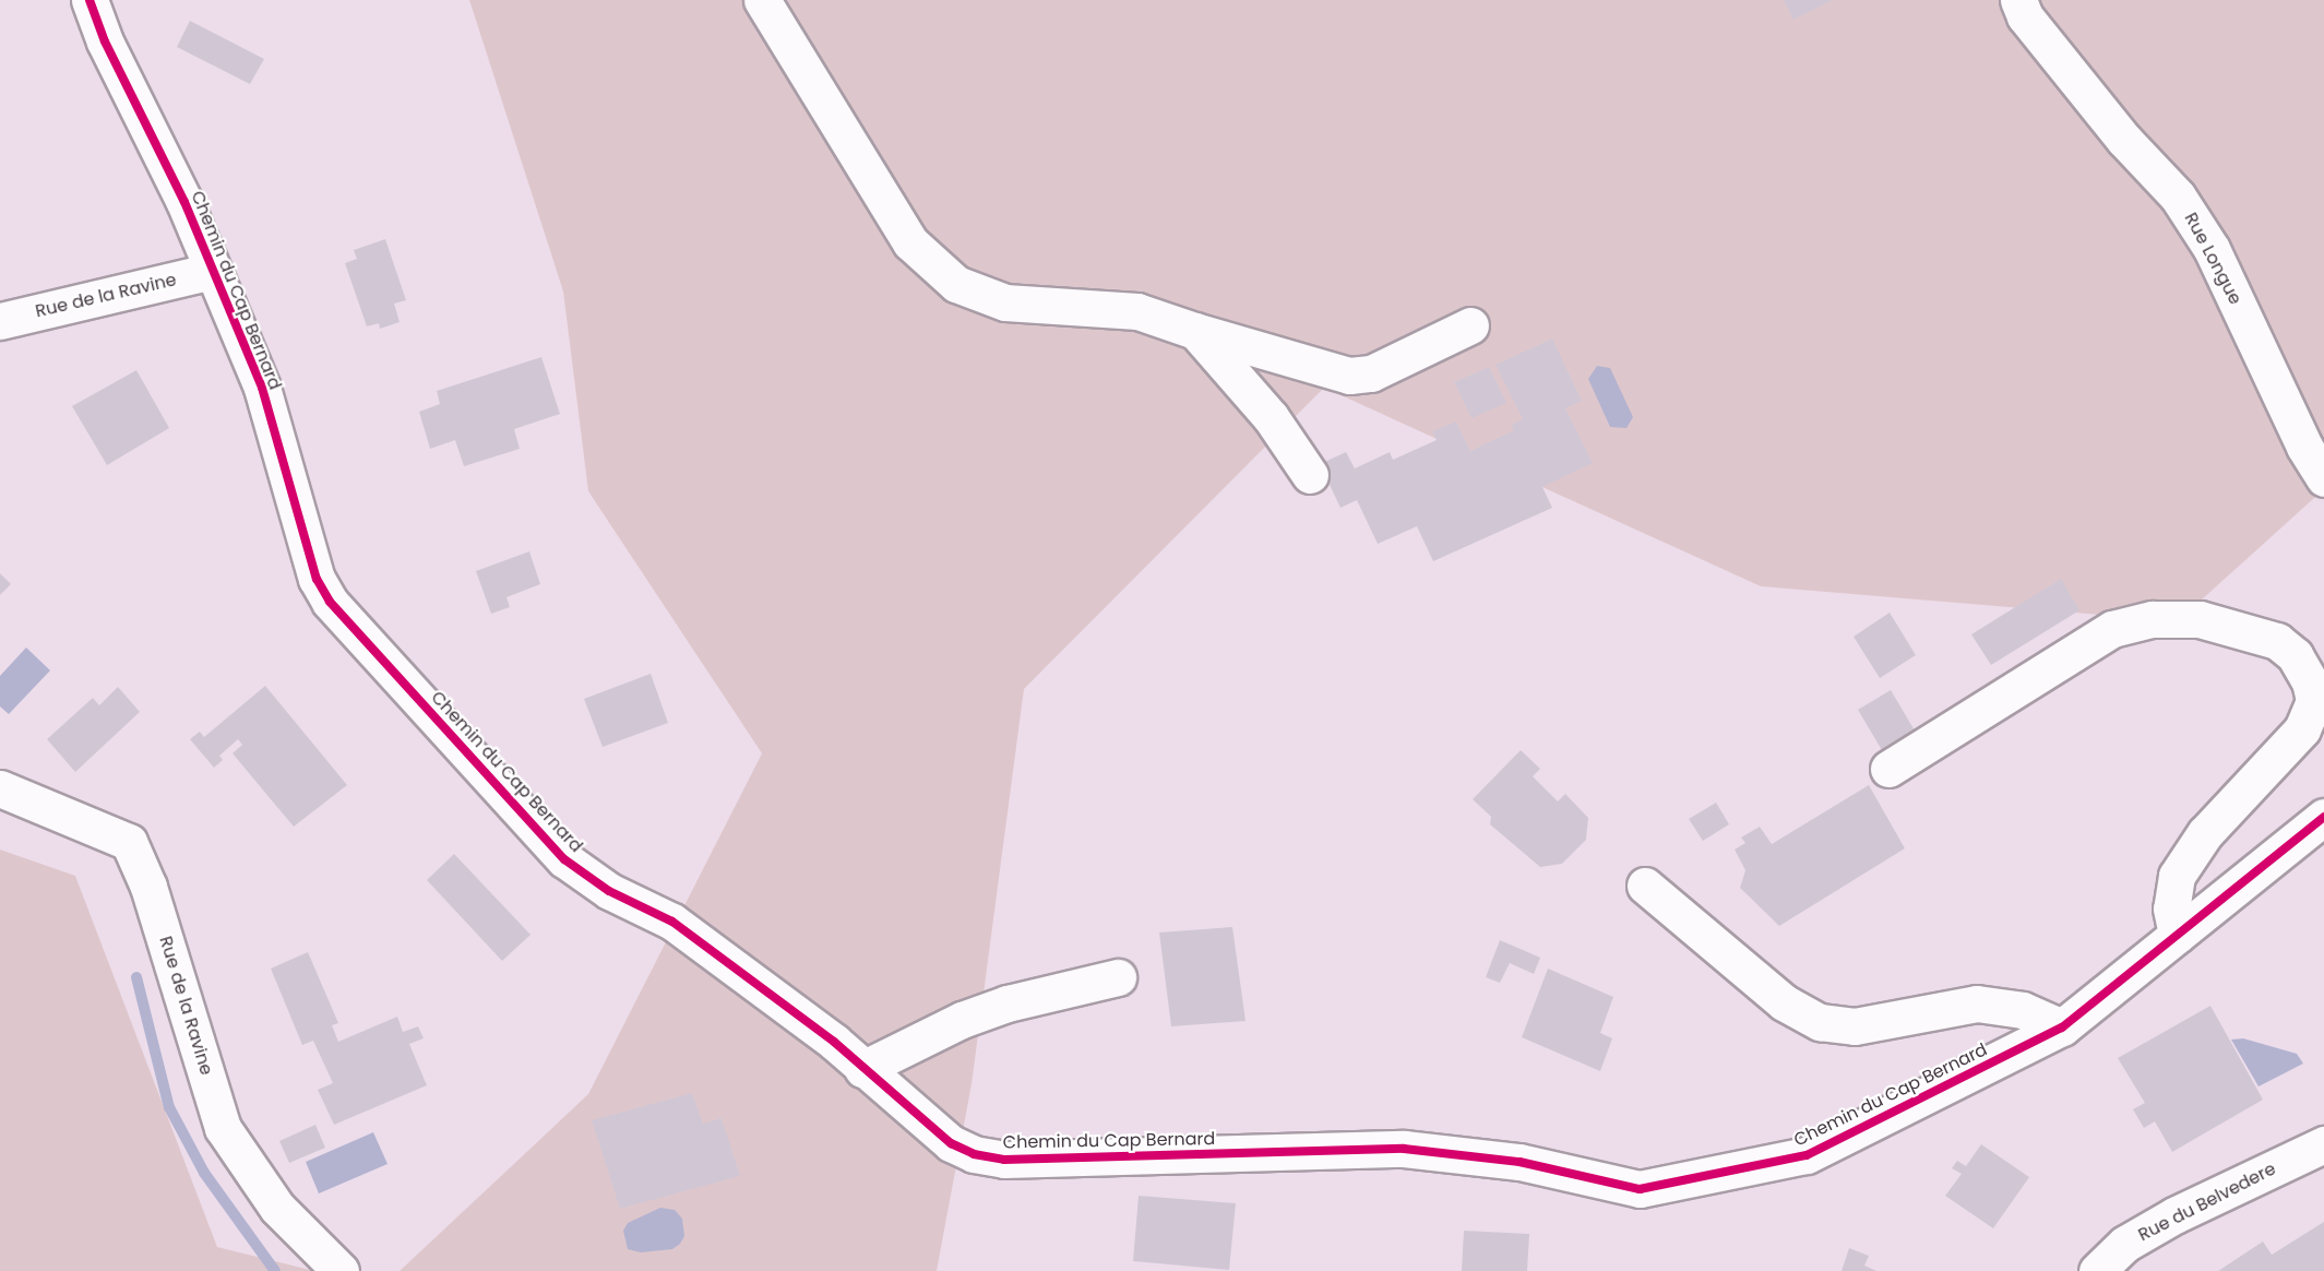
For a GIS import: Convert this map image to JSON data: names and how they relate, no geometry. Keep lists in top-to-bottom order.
{
  "streets": {
    "street": [
      "Rue Longue",
      "Chemin du Cap Bernard",
      "Rue de la Ravine",
      "Rue du Belvedere"
    ]
  },
  "crossings": [
    ["Chemin du Cap Bernard", "Rue de la Ravine"]
  ]
}
